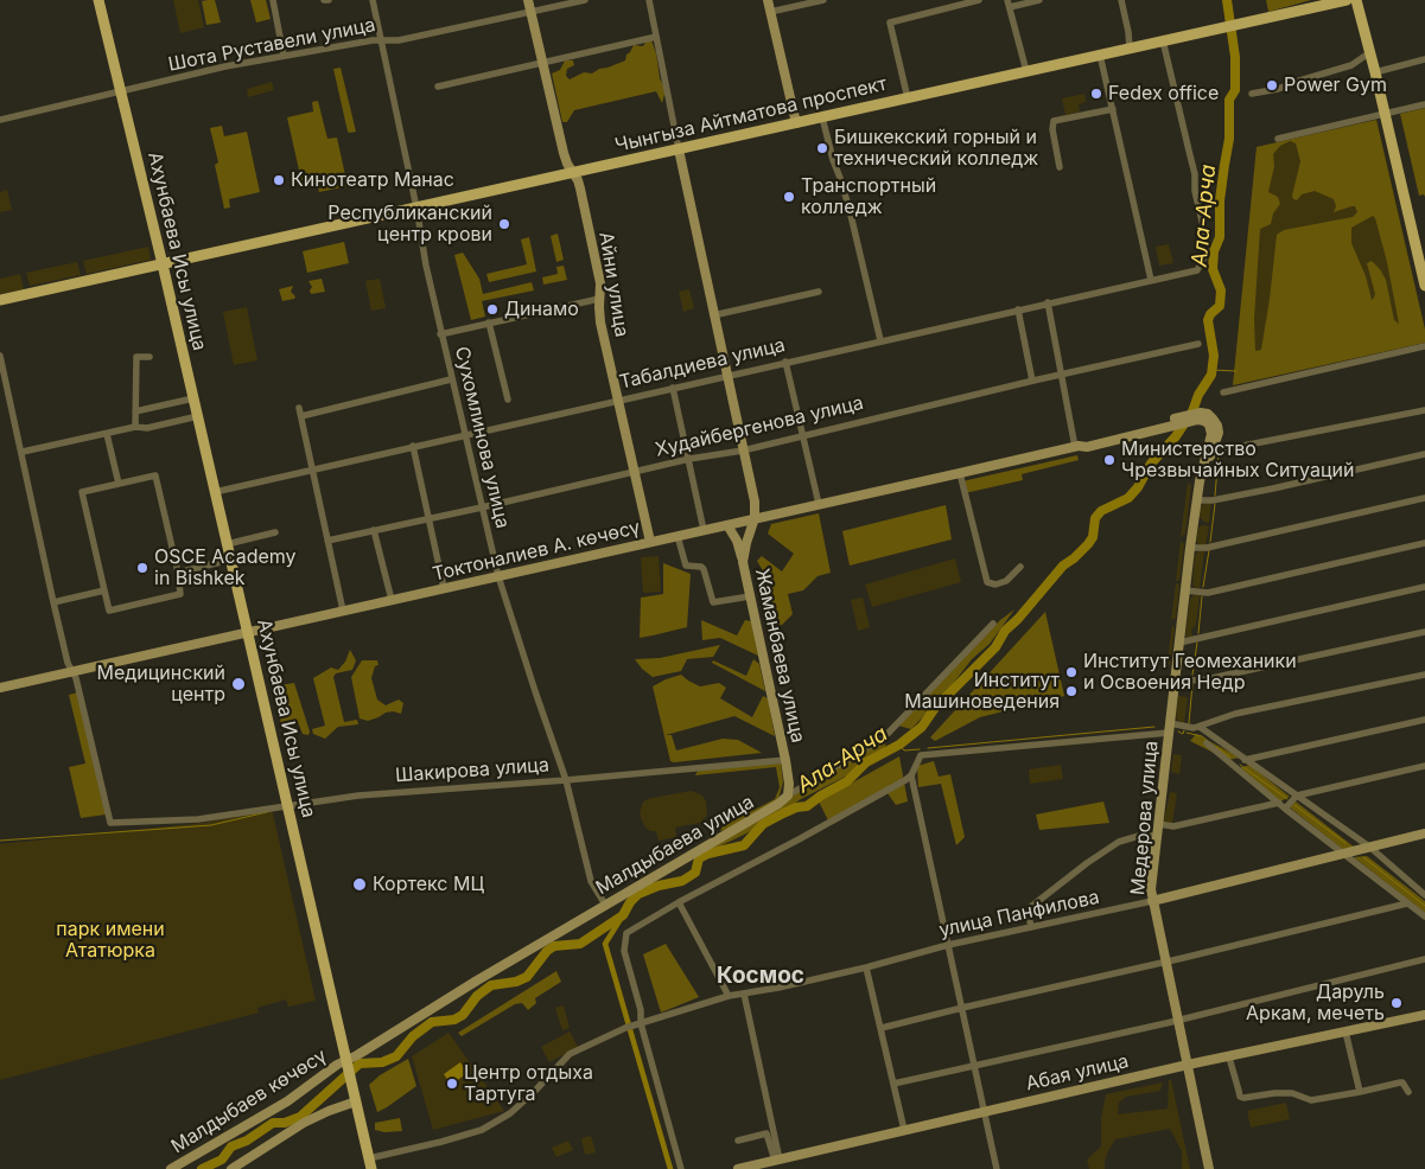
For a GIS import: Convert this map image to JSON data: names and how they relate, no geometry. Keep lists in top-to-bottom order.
{
  "streets": {
    "main road": ["Чынгыза Айтматова проспект", "Ахунбаева Исы улица"],
    "street": [
      "Шота Руставели улица",
      "Айни улица",
      "Табалдиева улица",
      "Худайбергенова улица",
      "Сухомлинова улица",
      "Токтоналиев А. көчөсү",
      "Жаманбаева улица",
      "Шакирова улица",
      "Медерова улица",
      "Малдыбаева улица",
      "улица Панфилова",
      "Абая улица",
      "Малдыбаев көчөсү"
    ]
  },
  "crossings": [
    ["Шота Руставели улица", "Ахунбаева Исы улица"],
    ["Шота Руставели улица", "Айни улица"],
    ["Шота Руставели улица", "Сухомлинова улица"],
    ["Чынгыза Айтматова проспект", "Ахунбаева Исы улица"],
    ["Чынгыза Айтматова проспект", "Айни улица"],
    ["Чынгыза Айтматова проспект", "Табалдиева улица"],
    ["Чынгыза Айтматова проспект", "Сухомлинова улица"],
    ["Чынгыза Айтматова проспект", "Жаманбаева улица"],
    ["Ахунбаева Исы улица", "Табалдиева улица"],
    ["Ахунбаева Исы улица", "Токтоналиев А. көчөсү"],
    ["Ахунбаева Исы улица", "Шакирова улица"],
    ["Ахунбаева Исы улица", "Малдыбаева улица"],
    ["Ахунбаева Исы улица", "улица Панфилова"],
    ["Ахунбаева Исы улица", "Малдыбаев көчөсү"],
    ["Айни улица", "Табалдиева улица"],
    ["Айни улица", "Худайбергенова улица"],
    ["Айни улица", "Токтоналиев А. көчөсү"],
    ["Табалдиева улица", "Сухомлинова улица"],
    ["Табалдиева улица", "Жаманбаева улица"],
    ["Худайбергенова улица", "Сухомлинова улица"],
    ["Худайбергенова улица", "Жаманбаева улица"],
    ["Сухомлинова улица", "Токтоналиев А. көчөсү"],
    ["Сухомлинова улица", "Шакирова улица"],
    ["Сухомлинова улица", "Малдыбаева улица"],
    ["Токтоналиев А. көчөсү", "Жаманбаева улица"],
    ["Токтоналиев А. көчөсү", "Шакирова улица"],
    ["Жаманбаева улица", "Шакирова улица"],
    ["Жаманбаева улица", "Малдыбаева улица"],
    ["Медерова улица", "улица Панфилова"],
    ["Медерова улица", "Абая улица"],
    ["Малдыбаева улица", "Малдыбаев көчөсү"]
  ],
  "districts": ["Космос"],
  "water": ["Ала-Арча"],
  "parks": ["парк имени Ататюрка"],
  "places": [
    "Power Gym",
    "Fedex office",
    "Бишкекский горный и технический колледж",
    "Кинотеатр Манас",
    "Транспортный колледж",
    "Республиканский центр крови",
    "Динамо",
    "Министерство Чрезвычайных Ситуаций",
    "OSCE Academy in Bishkek",
    "Институт Геомеханики и Освоения Недр",
    "Медицинский центр",
    "Институт Машиноведения",
    "Кортекс МЦ",
    "Даруль Аркам, мечеть",
    "Центр отдыха Тартуга"
  ]
}
